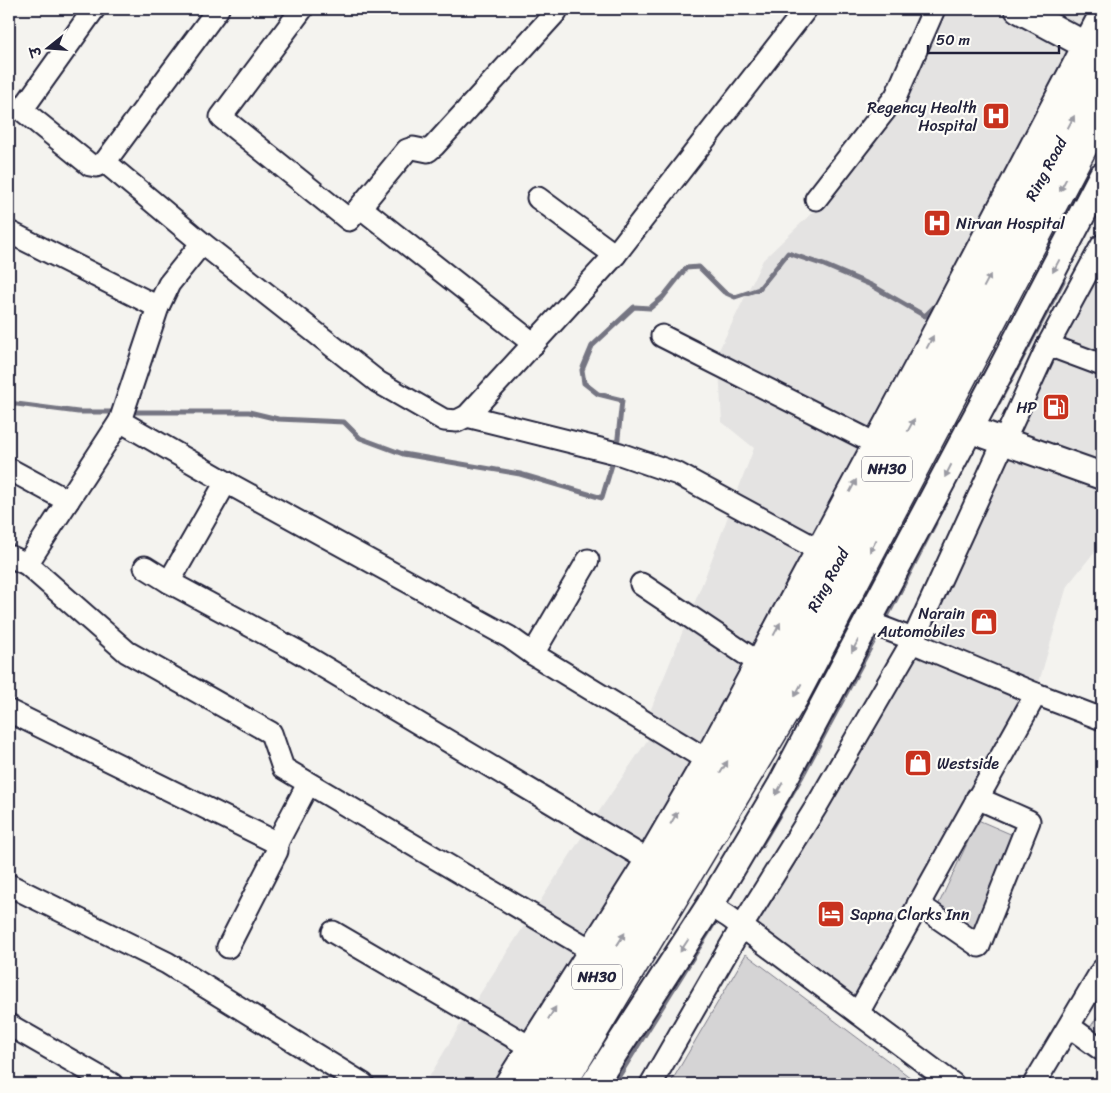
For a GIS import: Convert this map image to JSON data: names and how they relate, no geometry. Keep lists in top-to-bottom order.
{
  "streets": {
    "highway": ["Ring Road", "NH30"]
  },
  "places": {
    "hospital": ["Regency Health Hospital", "Nirvan Hospital"],
    "fuel station": ["HP"],
    "shop": ["Narain Automobiles", "Westside"],
    "hotel": ["Sapna Clarks Inn"]
  },
  "scale_bar": "50 m",
  "north": "left"
}
